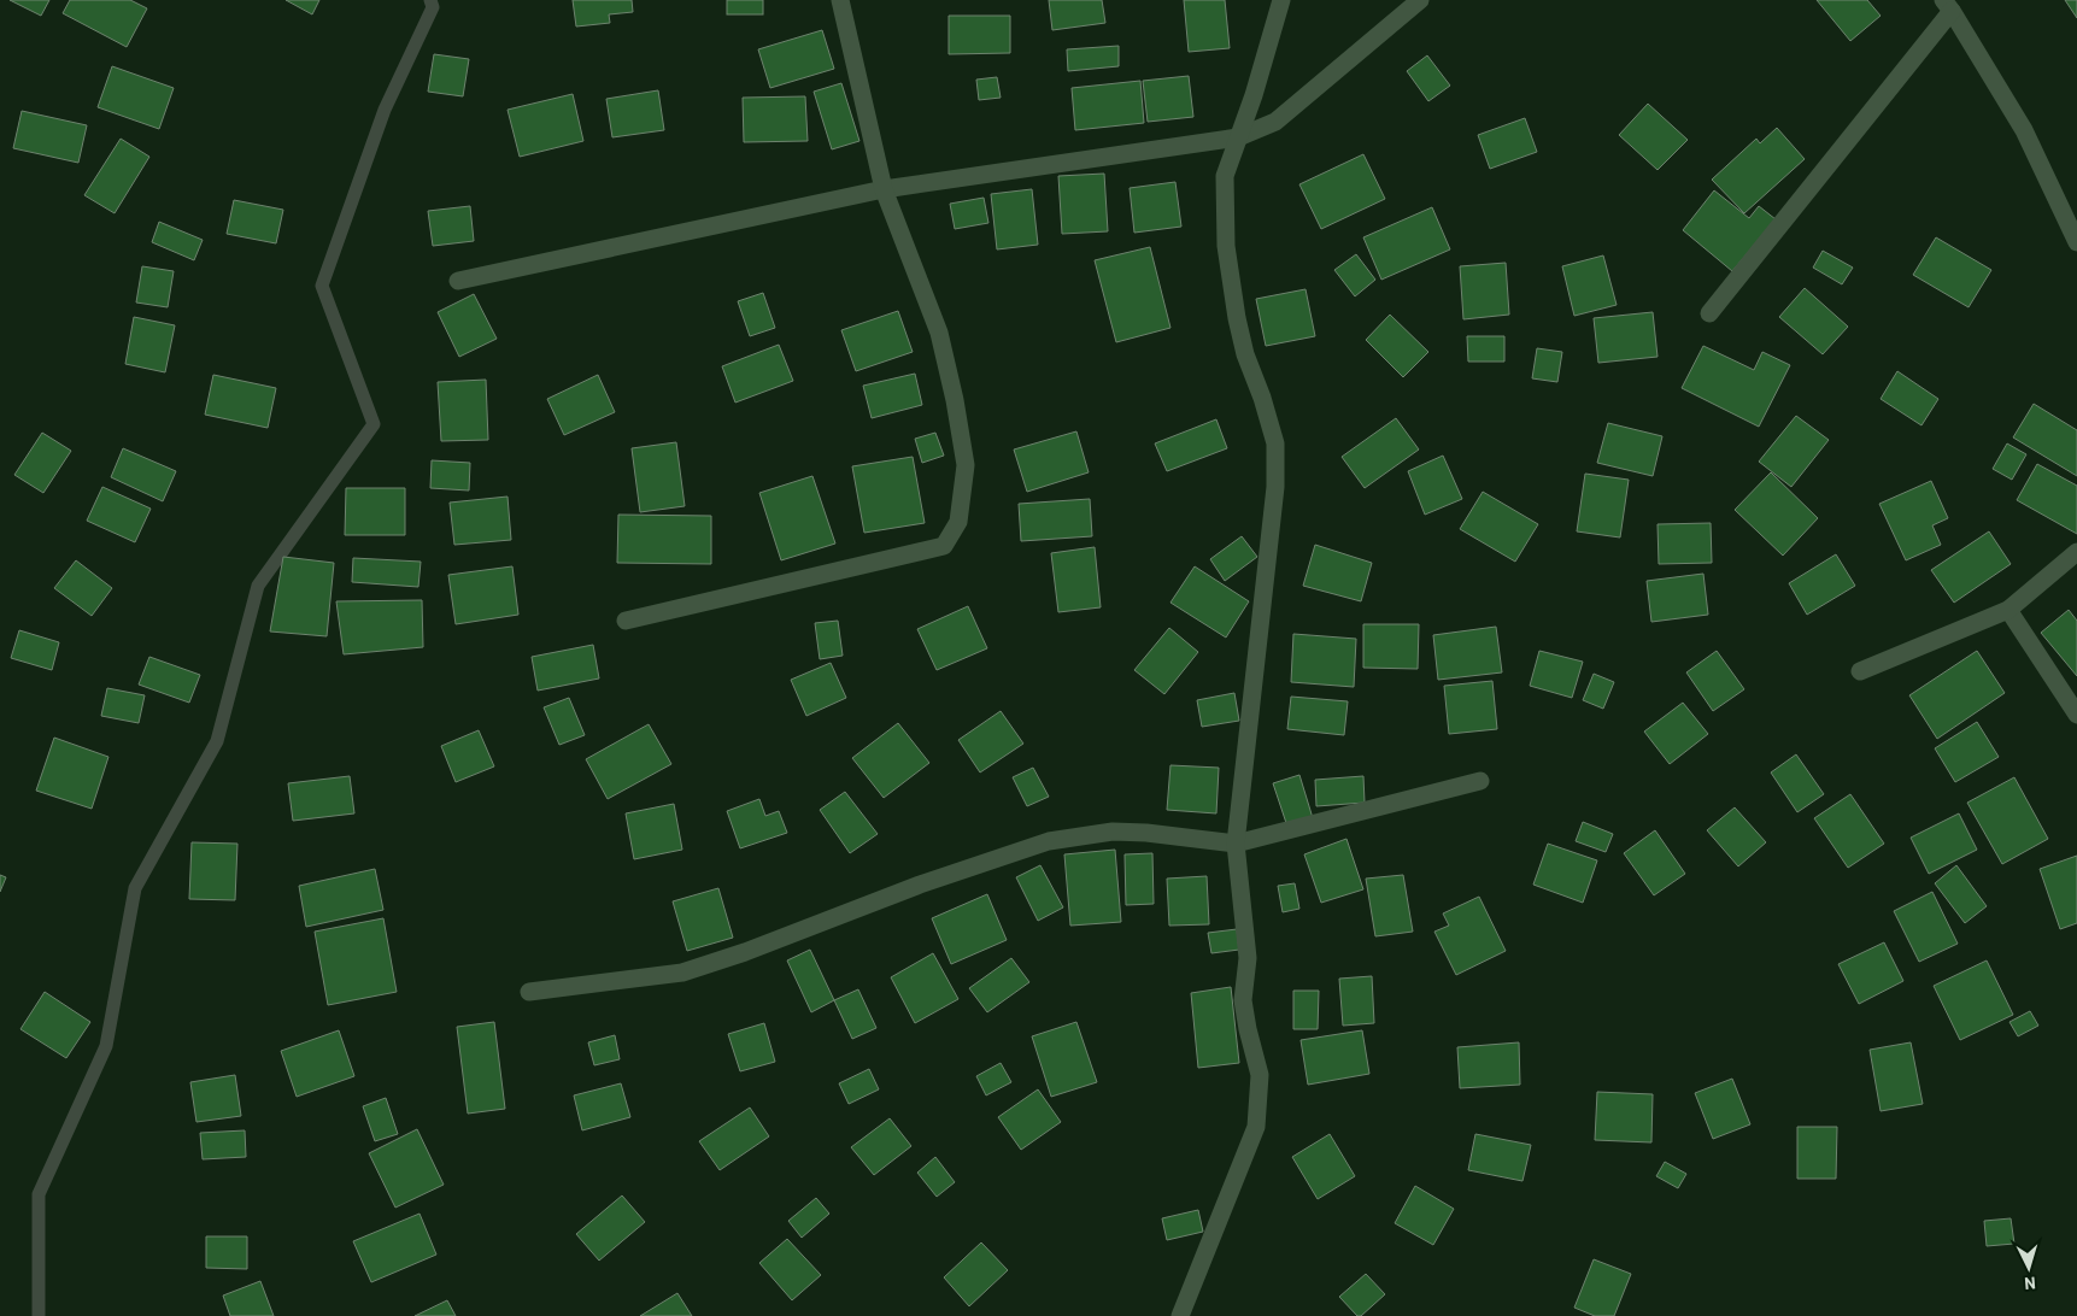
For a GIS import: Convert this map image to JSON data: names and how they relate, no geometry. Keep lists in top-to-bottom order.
{
  "north": "bottom"
}
